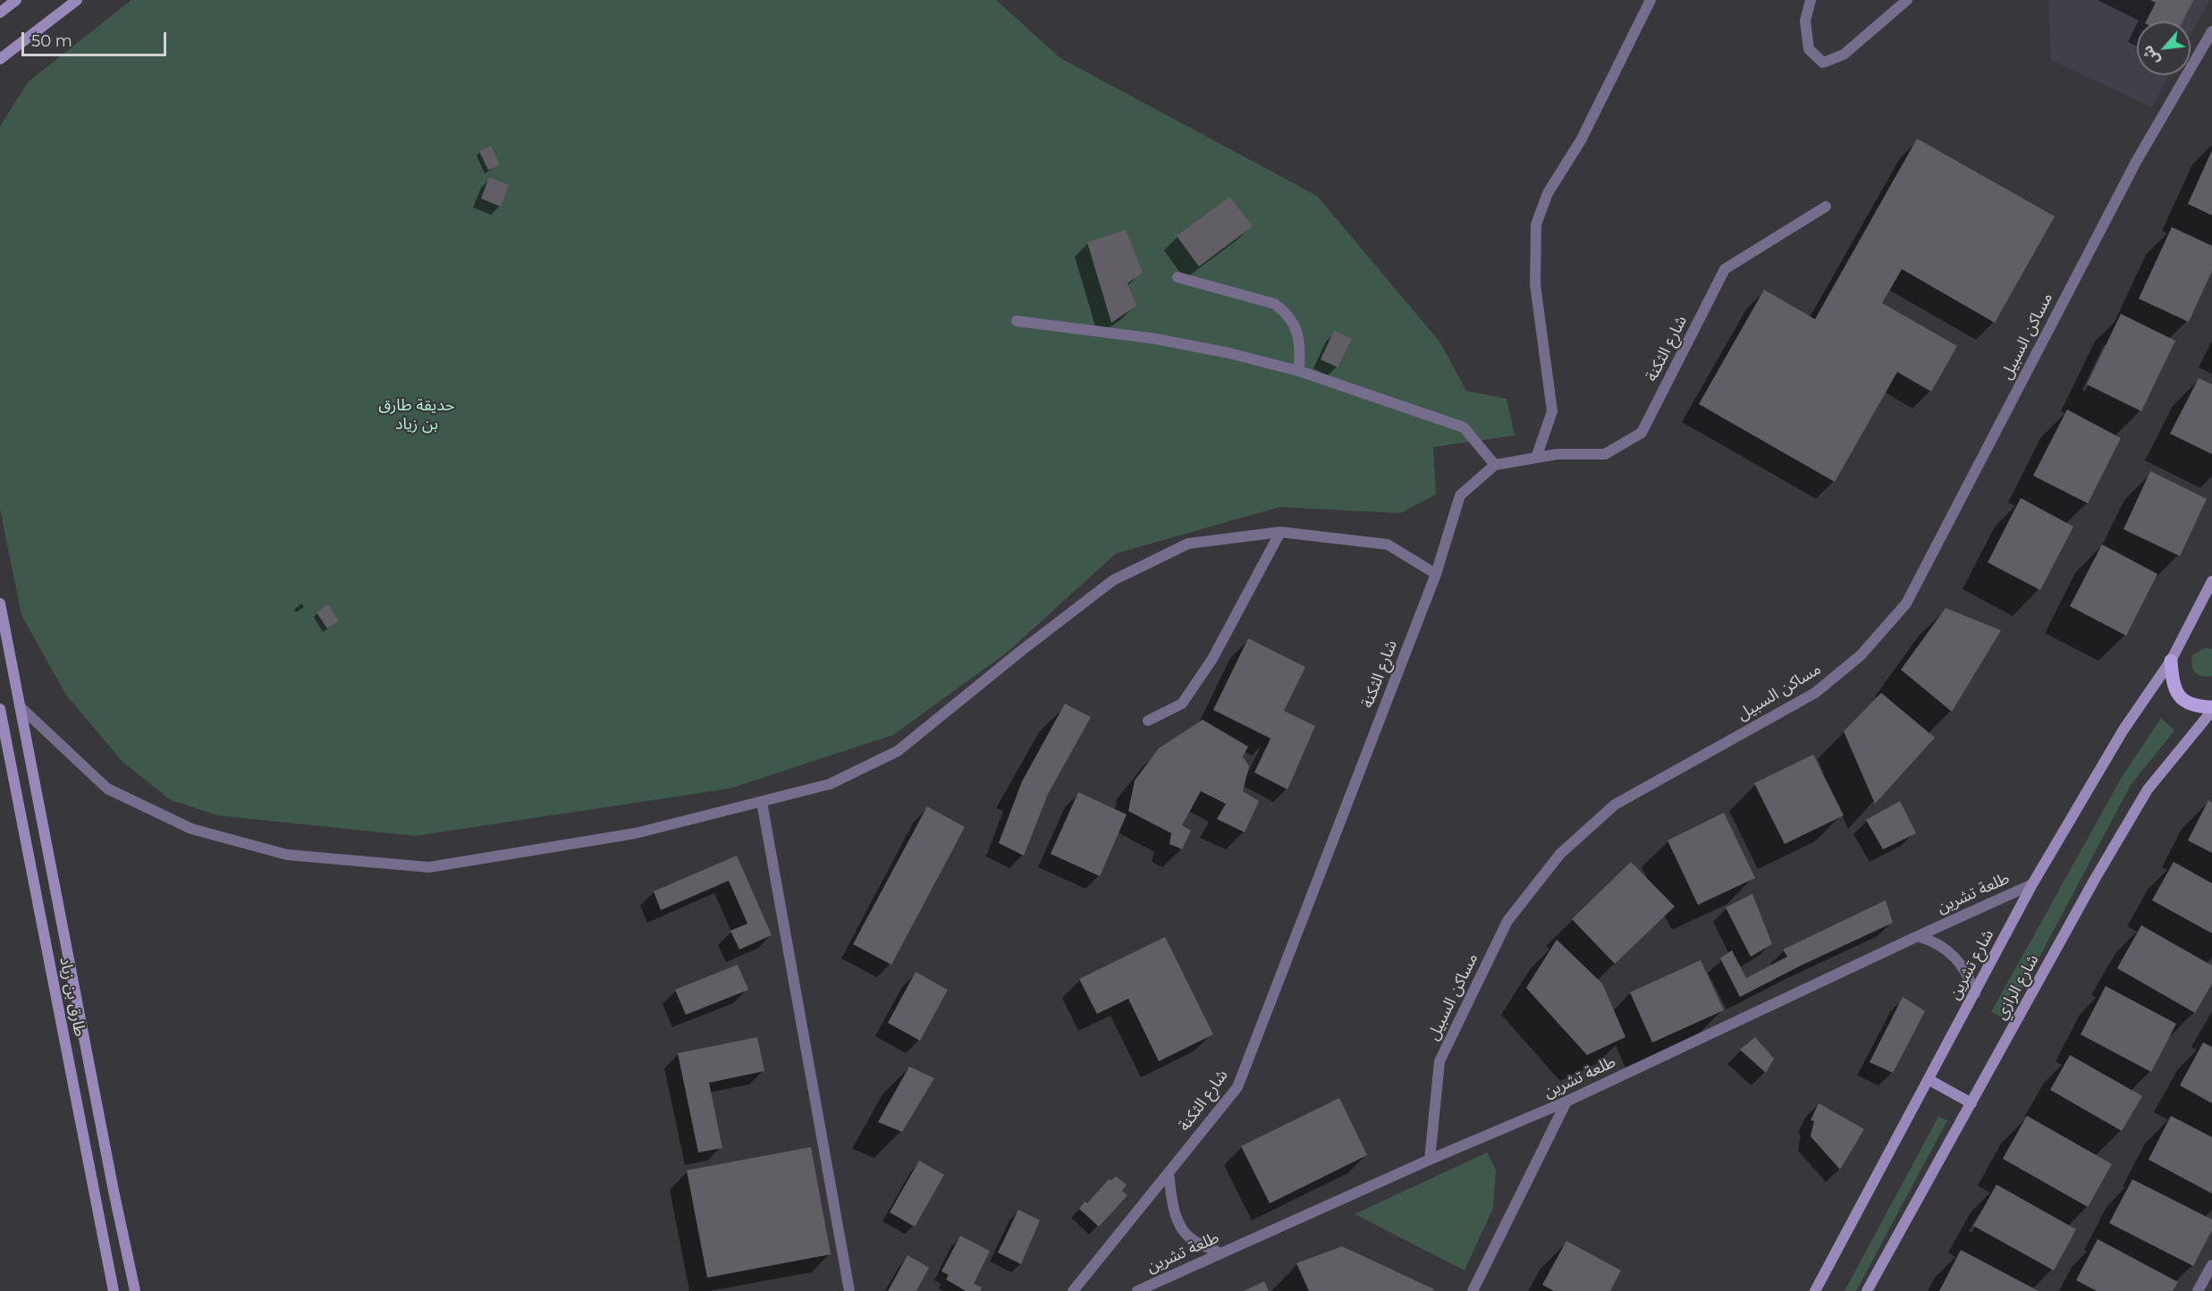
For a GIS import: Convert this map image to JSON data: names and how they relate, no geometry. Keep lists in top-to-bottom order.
{
  "streets": {
    "main road": ["شارع تشرين", "شارع الرازي", "طارق بن زياد"],
    "street": ["مساكن السبيل", "شارع الثكنة", "طلعة تشرين"]
  },
  "crossings": [
    ["مساكن السبيل", "طلعة تشرين"],
    ["طلعة تشرين", "شارع تشرين"]
  ],
  "parks": ["حديقة طارق بن زياد"],
  "scale_bar": "50 m",
  "north": "bottom left"
}
